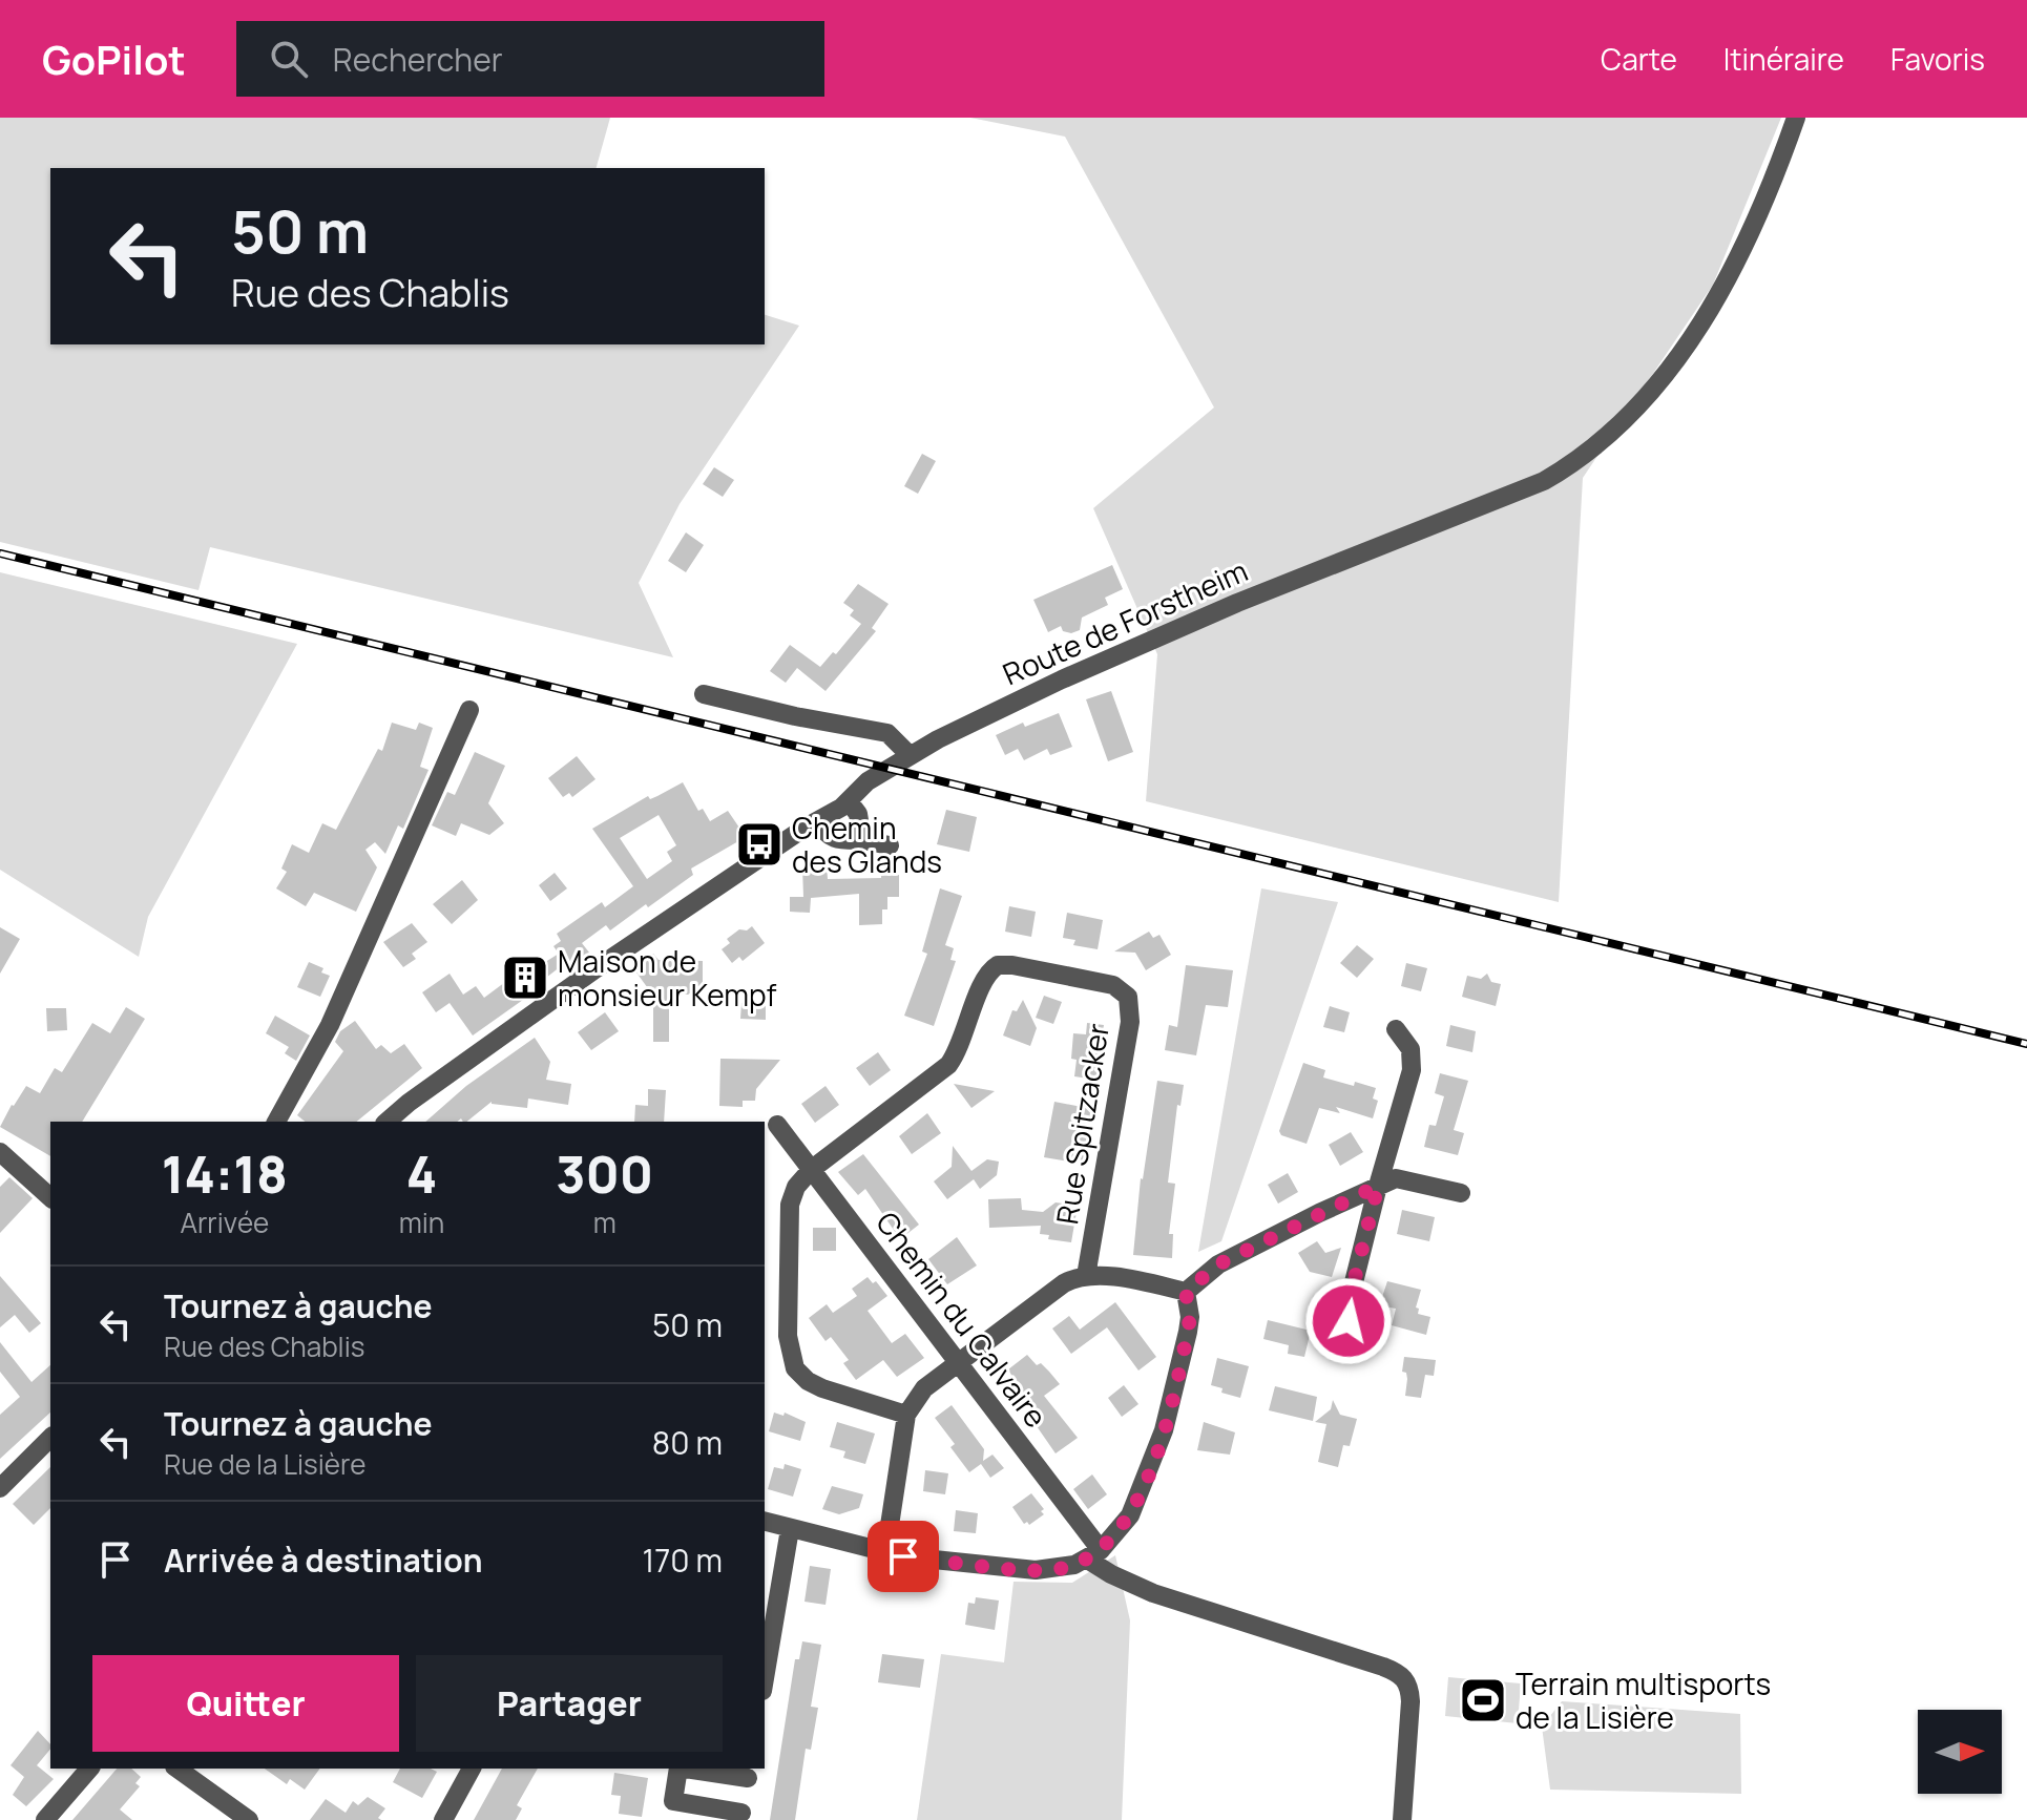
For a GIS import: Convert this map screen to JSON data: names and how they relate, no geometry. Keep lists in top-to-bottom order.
{
  "streets": {
    "street": ["Route de Forstheim", "Rue Spitzacker", "Chemin du Calvaire"]
  },
  "crossings": [
    ["Rue Spitzacker", "Chemin du Calvaire"]
  ],
  "places": {
    "bus stop": ["Chemin des Glands"],
    "building": ["Maison de monsieur Kempf"],
    "sports": ["Terrain multisports de la Lisière"]
  },
  "north": "right",
  "page": {
    "header": "GoPilot",
    "search": "Rechercher",
    "nav": ["Carte", "Itinéraire", "Favoris"],
    "turn": ["50 m", "Rue des Chablis"],
    "eta": [
      "14:18",
      "Arrivée",
      "4",
      "min",
      "300",
      "m"
    ],
    "list": [
      {
        "name": "Tournez à gauche",
        "note": "Rue des Chablis",
        "value": "50 m"
      },
      {
        "name": "Tournez à gauche",
        "note": "Rue de la Lisière",
        "value": "80 m"
      },
      {
        "name": "Arrivée à destination",
        "value": "170 m"
      }
    ],
    "buttons": ["Quitter", "Partager"]
  }
}
